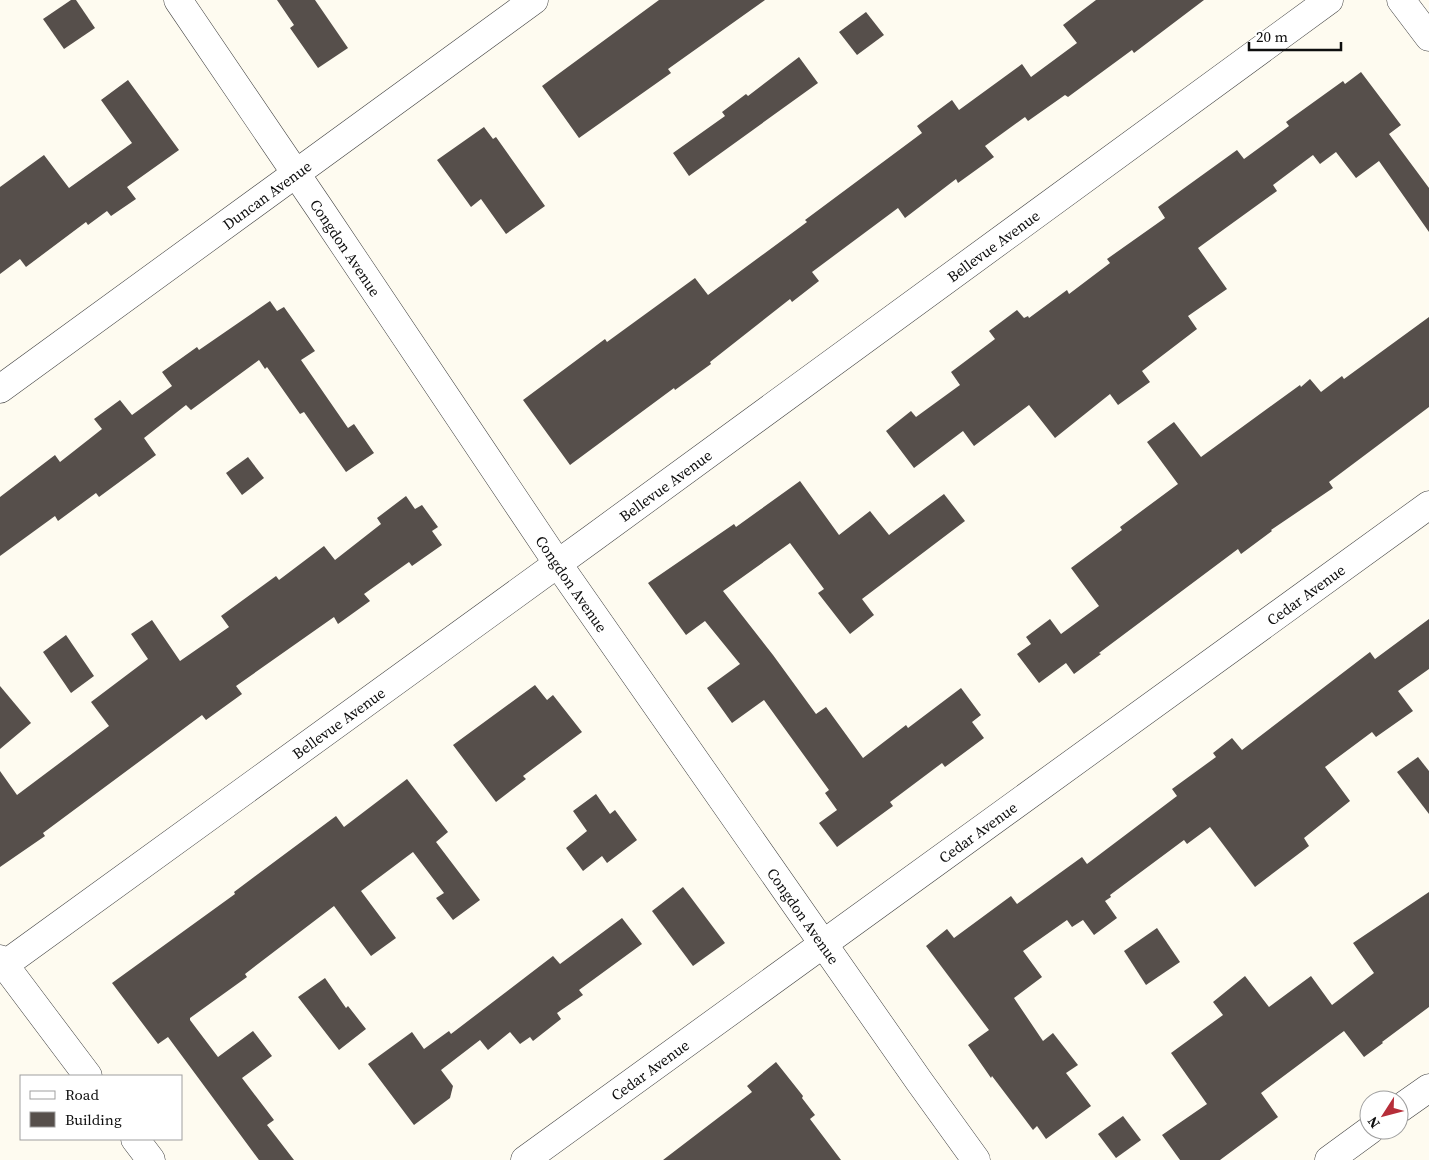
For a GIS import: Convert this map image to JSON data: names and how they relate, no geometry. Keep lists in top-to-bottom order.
{
  "streets": {
    "street": [
      "Duncan Avenue",
      "Bellevue Avenue",
      "Congdon Avenue",
      "Cedar Avenue"
    ]
  },
  "crossings": [
    ["Duncan Avenue", "Congdon Avenue"],
    ["Bellevue Avenue", "Congdon Avenue"],
    ["Congdon Avenue", "Cedar Avenue"]
  ],
  "legend": ["Road", "Building"],
  "scale_bar": "20 m",
  "north": "bottom left"
}
